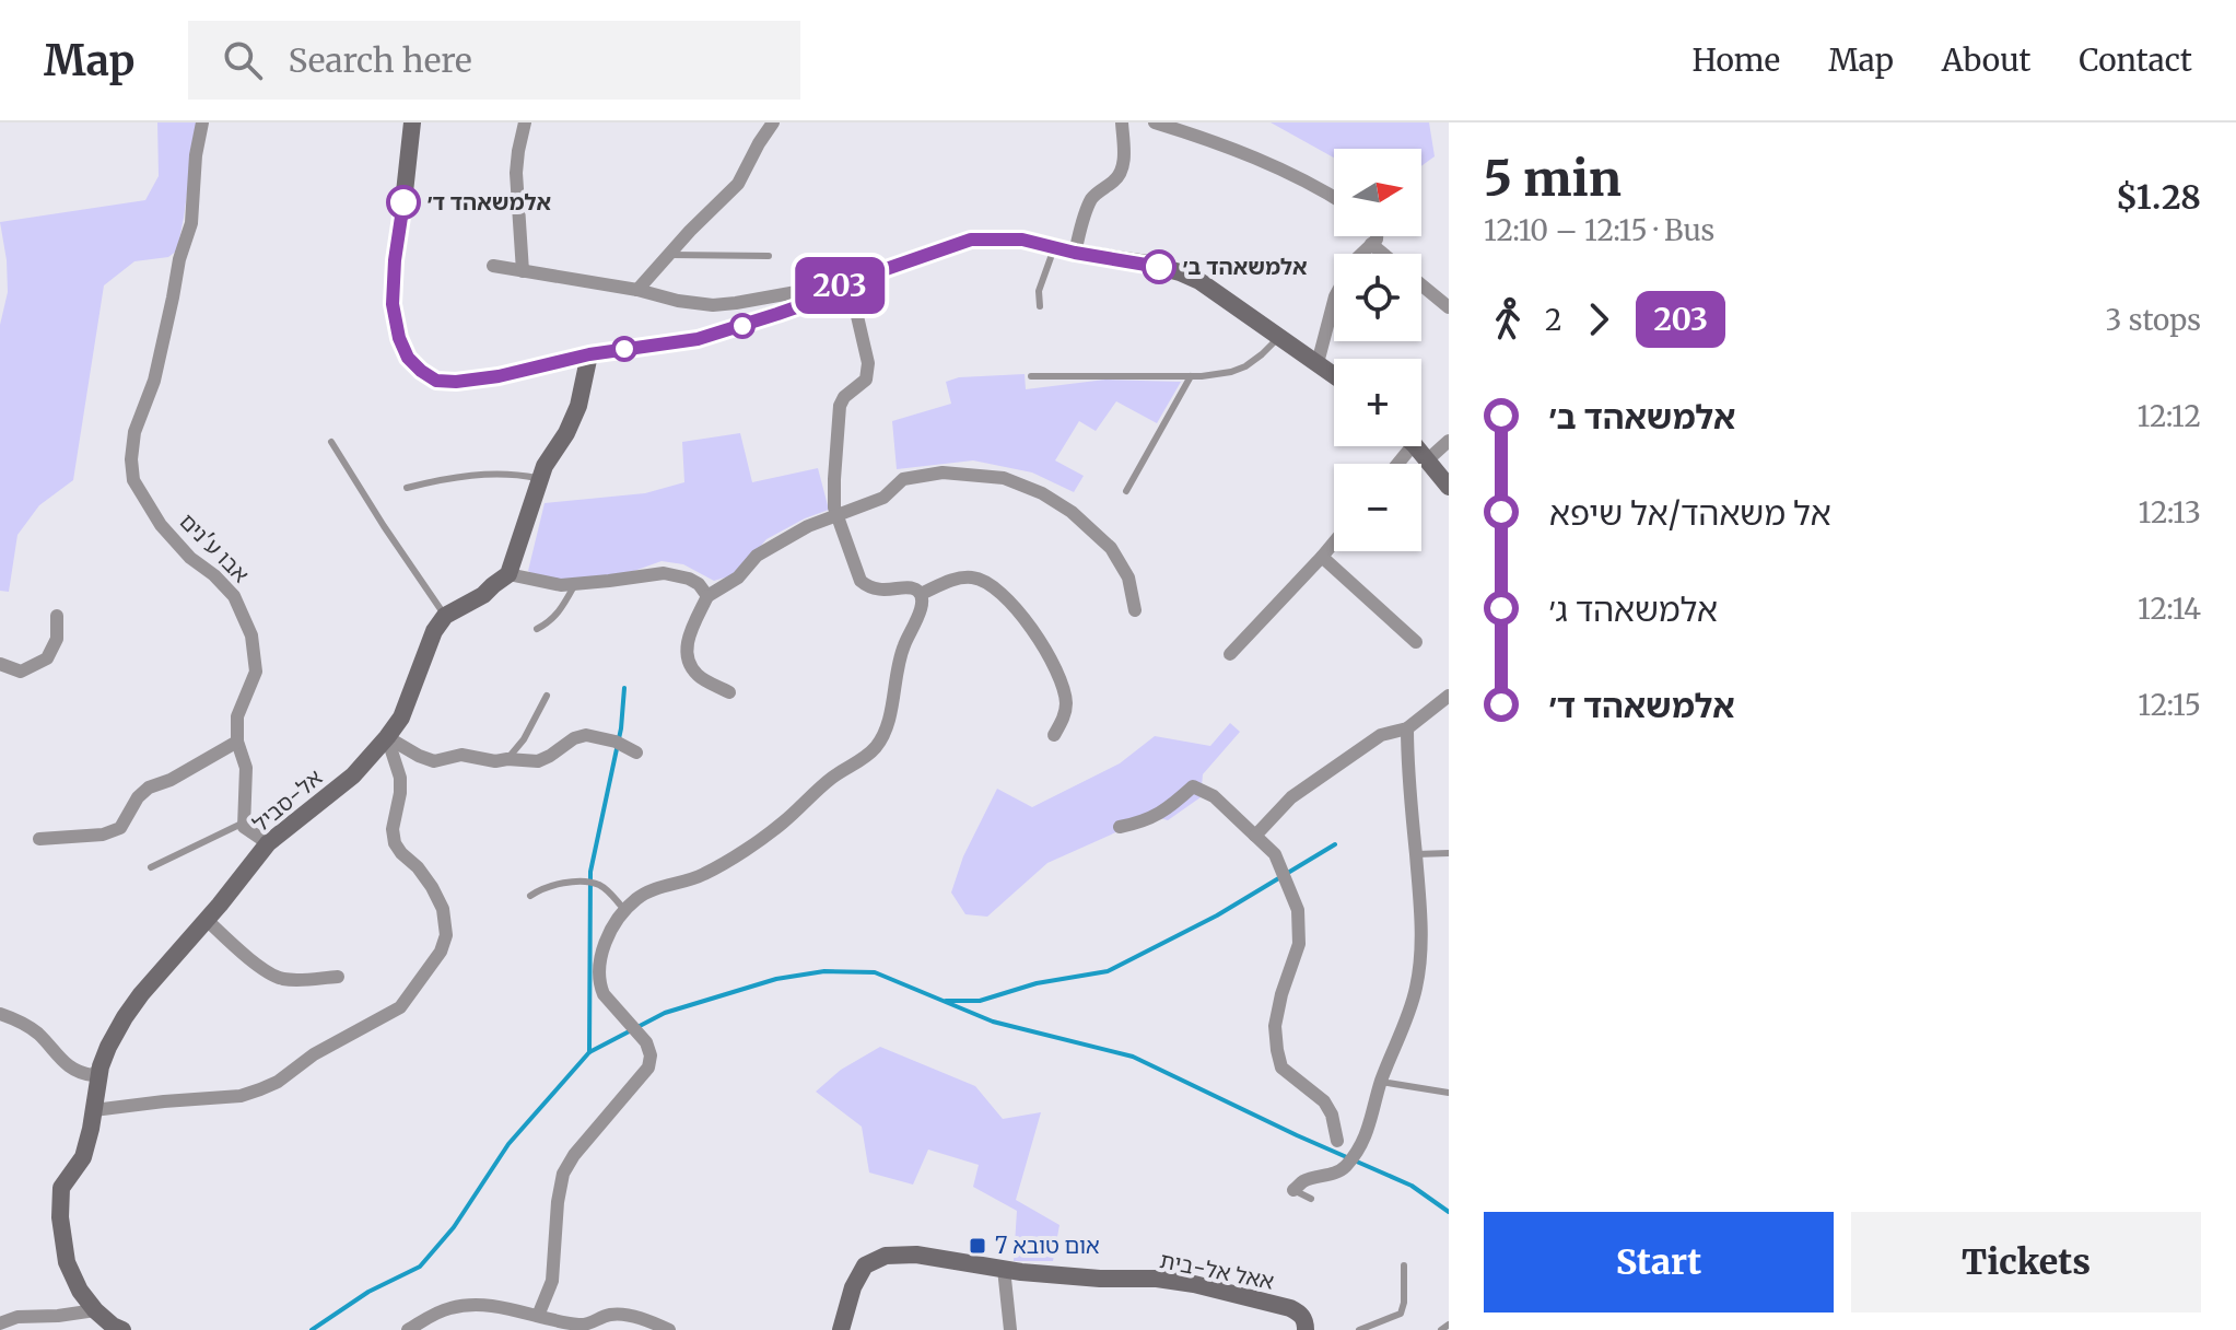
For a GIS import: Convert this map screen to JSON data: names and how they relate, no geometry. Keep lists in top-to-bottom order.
{
  "streets": {
    "street": ["אבו ע'נים", "אל-סביל", "אאל אל-בית"]
  },
  "places": {
    "other": ["אלמשאהד ד׳", "אלמשאהד ב׳"],
    "transit": ["אום טובא 7"]
  },
  "lines": ["bus line 203"],
  "north": "right",
  "page": {
    "header": "Map",
    "search": "Search here",
    "nav": [
      "Home",
      "Map",
      "About",
      "Contact"
    ],
    "on_map": "203",
    "heading": ["5 min", "12:10 – 12:15 · Bus", "$1.28"],
    "map_buttons": ["+", "−"],
    "legs": ["2", "203", "3 stops"],
    "list": [
      {
        "name": "אלמשאהד ב׳",
        "value": "12:12"
      },
      {
        "name": "אל משאהד/אל שיפא",
        "value": "12:13"
      },
      {
        "name": "אלמשאהד ג׳",
        "value": "12:14"
      },
      {
        "name": "אלמשאהד ד׳",
        "value": "12:15"
      }
    ],
    "buttons": ["Start", "Tickets"]
  }
}
